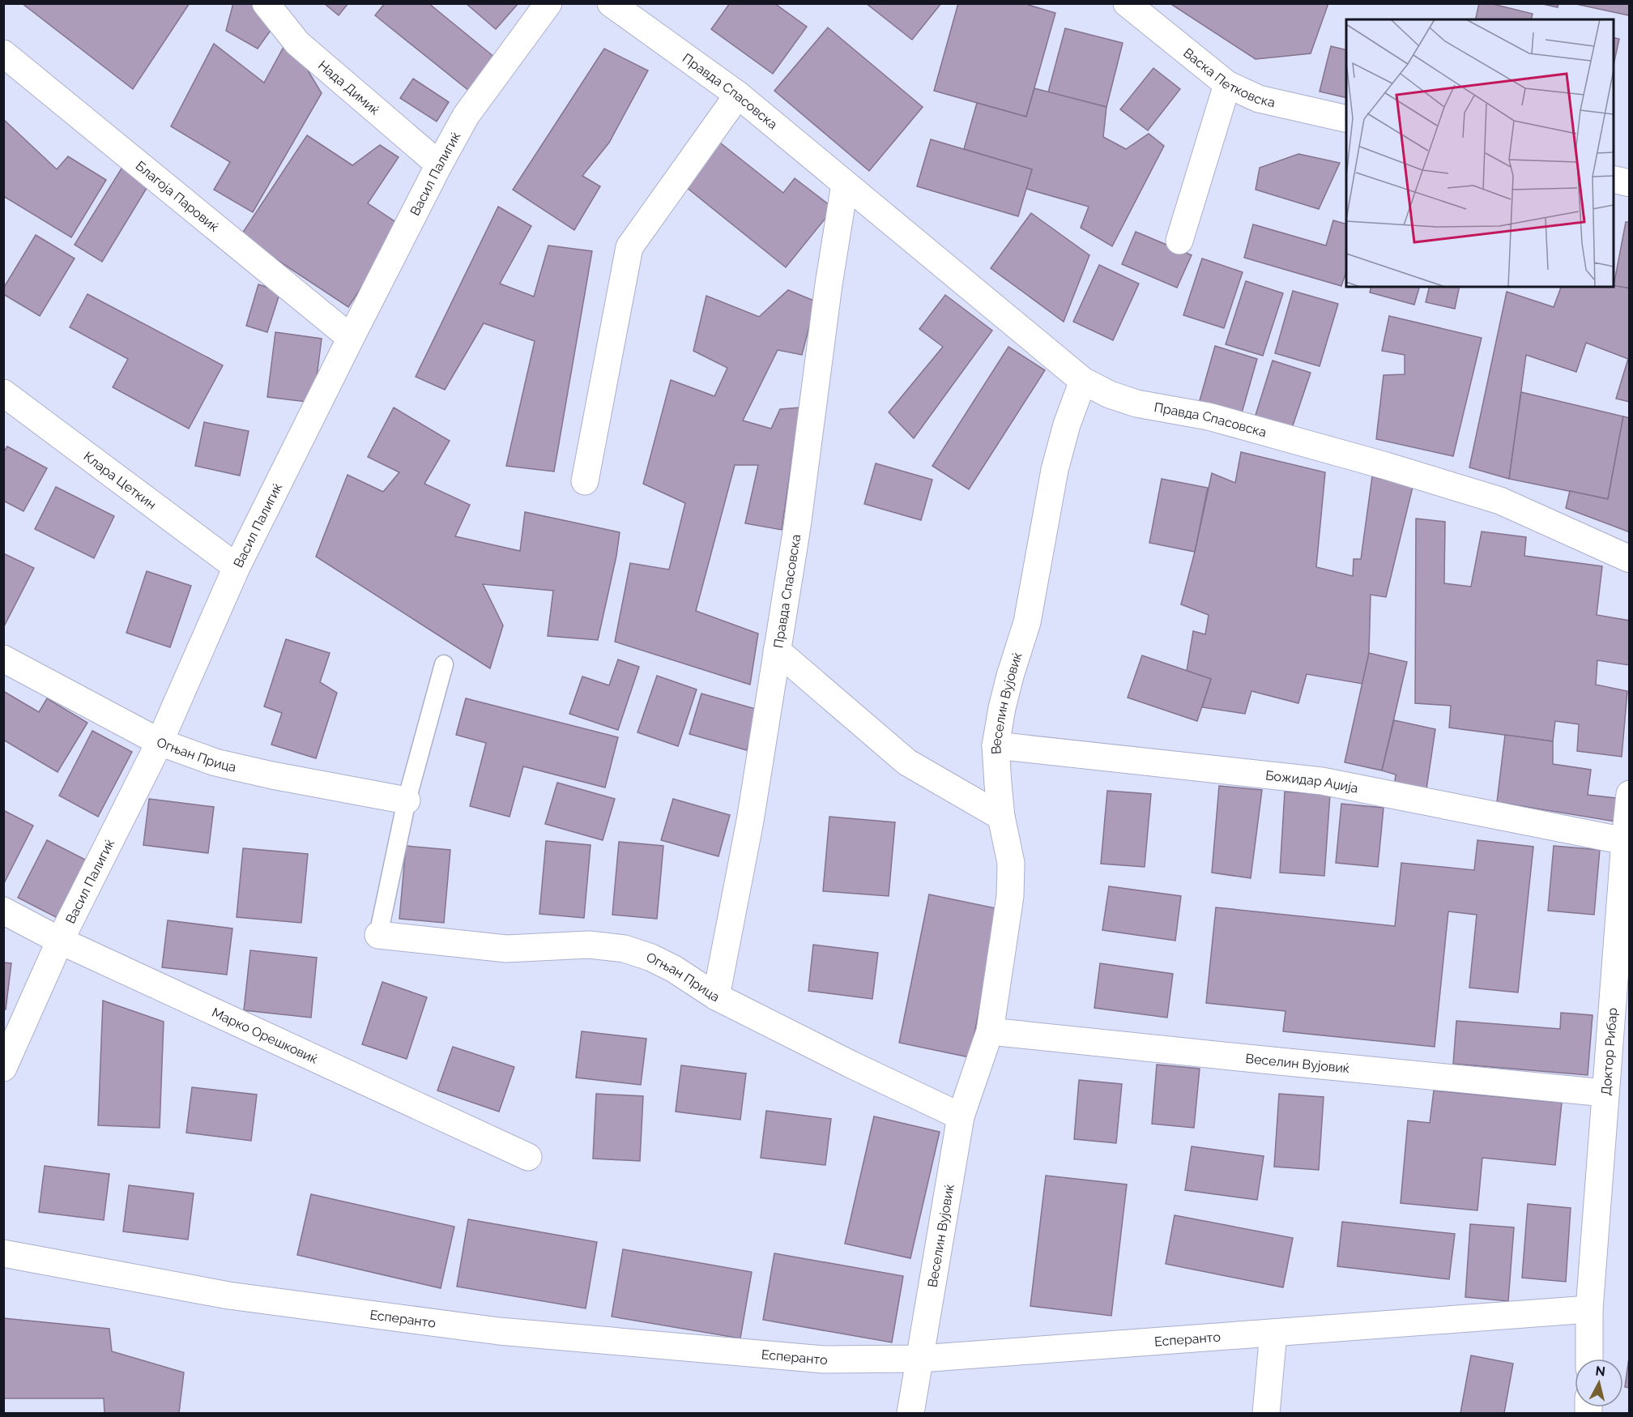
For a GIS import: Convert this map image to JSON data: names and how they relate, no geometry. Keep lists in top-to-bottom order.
{
  "streets": {
    "street": [
      "Васка Петковска",
      "Нада Димиќ",
      "Правда Спасовска",
      "Васил Палигиќ",
      "Благоја Паровиќ",
      "Клара Цеткин",
      "Веселин Вујовиќ",
      "Огњан Прица",
      "Божидар Аџија",
      "Марко Орешковиќ",
      "Доктор Рибар",
      "Есперанто"
    ]
  },
  "crossings": [
    ["Нада Димиќ", "Васил Палигиќ"],
    ["Правда Спасовска", "Веселин Вујовиќ"],
    ["Правда Спасовска", "Огњан Прица"],
    ["Васил Палигиќ", "Благоја Паровиќ"],
    ["Васил Палигиќ", "Клара Цеткин"],
    ["Васил Палигиќ", "Огњан Прица"],
    ["Васил Палигиќ", "Марко Орешковиќ"],
    ["Веселин Вујовиќ", "Огњан Прица"],
    ["Веселин Вујовиќ", "Божидар Аџија"],
    ["Веселин Вујовиќ", "Доктор Рибар"],
    ["Веселин Вујовиќ", "Есперанто"],
    ["Божидар Аџија", "Доктор Рибар"],
    ["Доктор Рибар", "Есперанто"]
  ],
  "north": "top"
}
